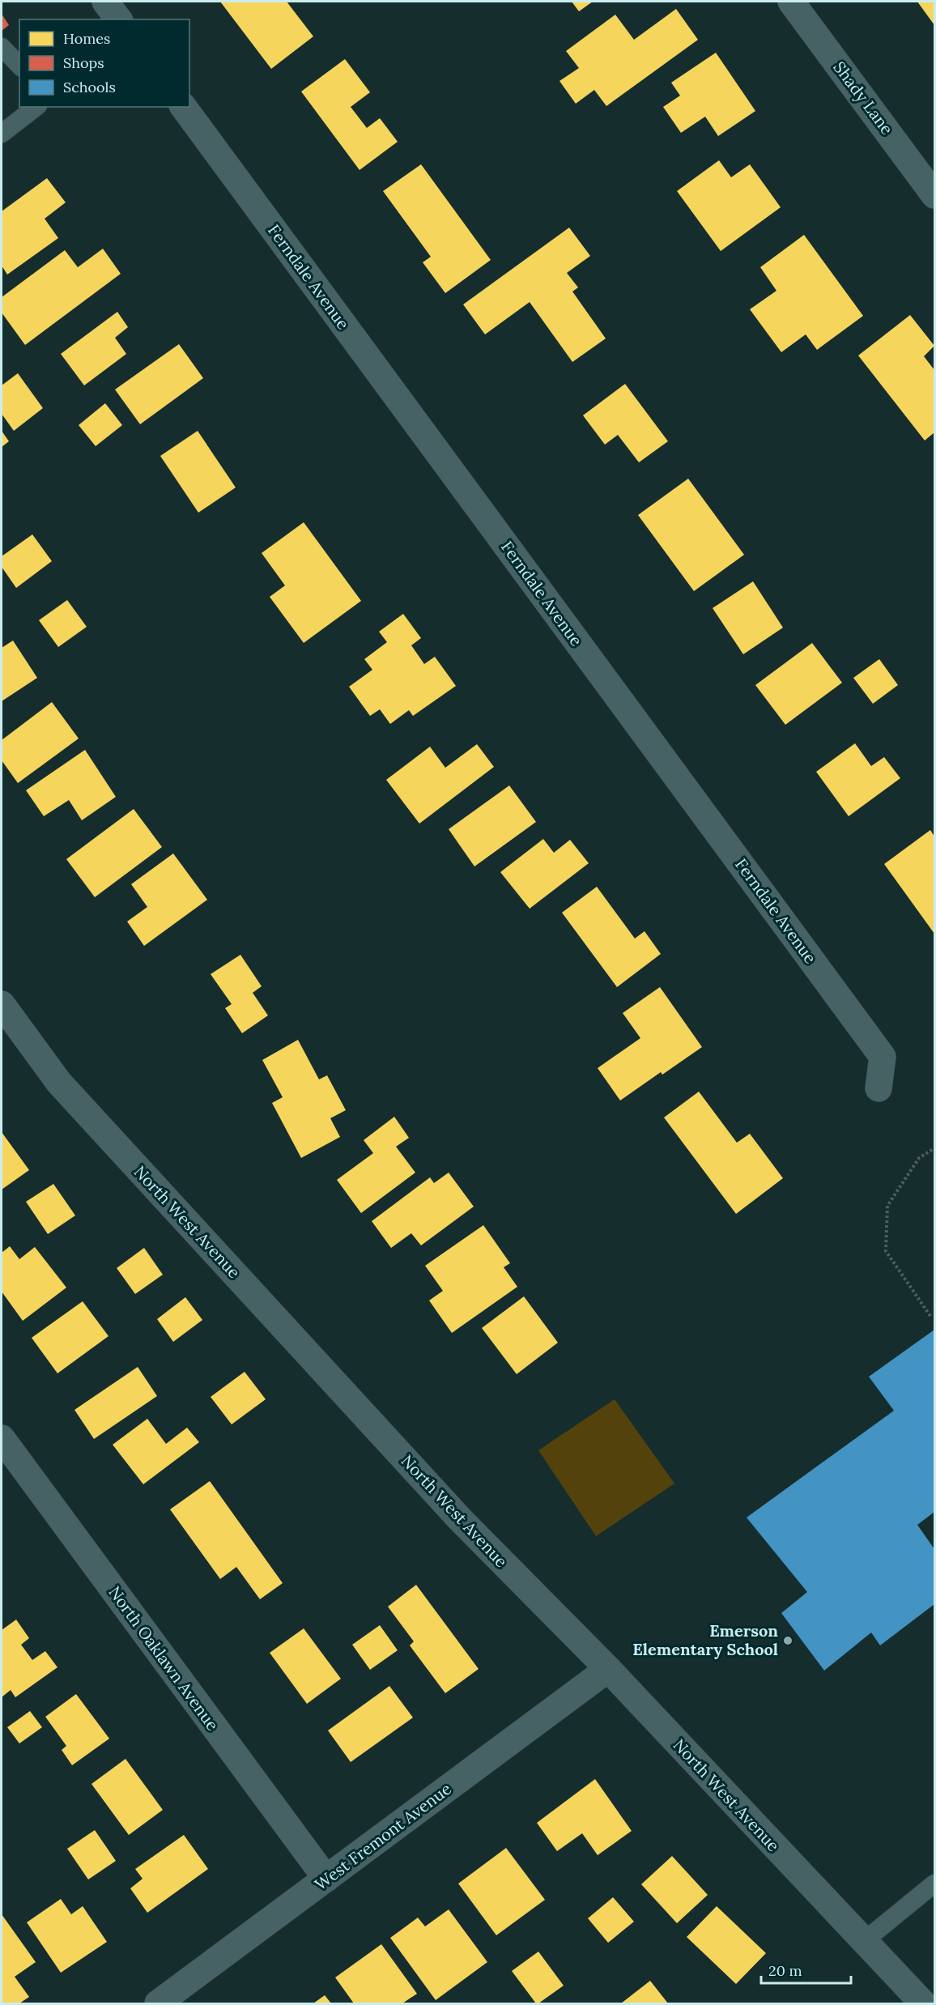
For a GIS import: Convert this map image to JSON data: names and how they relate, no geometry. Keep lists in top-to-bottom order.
{
  "streets": {
    "street": [
      "Shady Lane",
      "Ferndale Avenue",
      "North West Avenue",
      "North Oaklawn Avenue",
      "West Fremont Avenue"
    ]
  },
  "crossings": [
    ["North West Avenue", "West Fremont Avenue"],
    ["North Oaklawn Avenue", "West Fremont Avenue"]
  ],
  "places": ["Emerson Elementary School"],
  "legend": ["Homes", "Shops", "Schools"],
  "scale_bar": "20 m"
}
